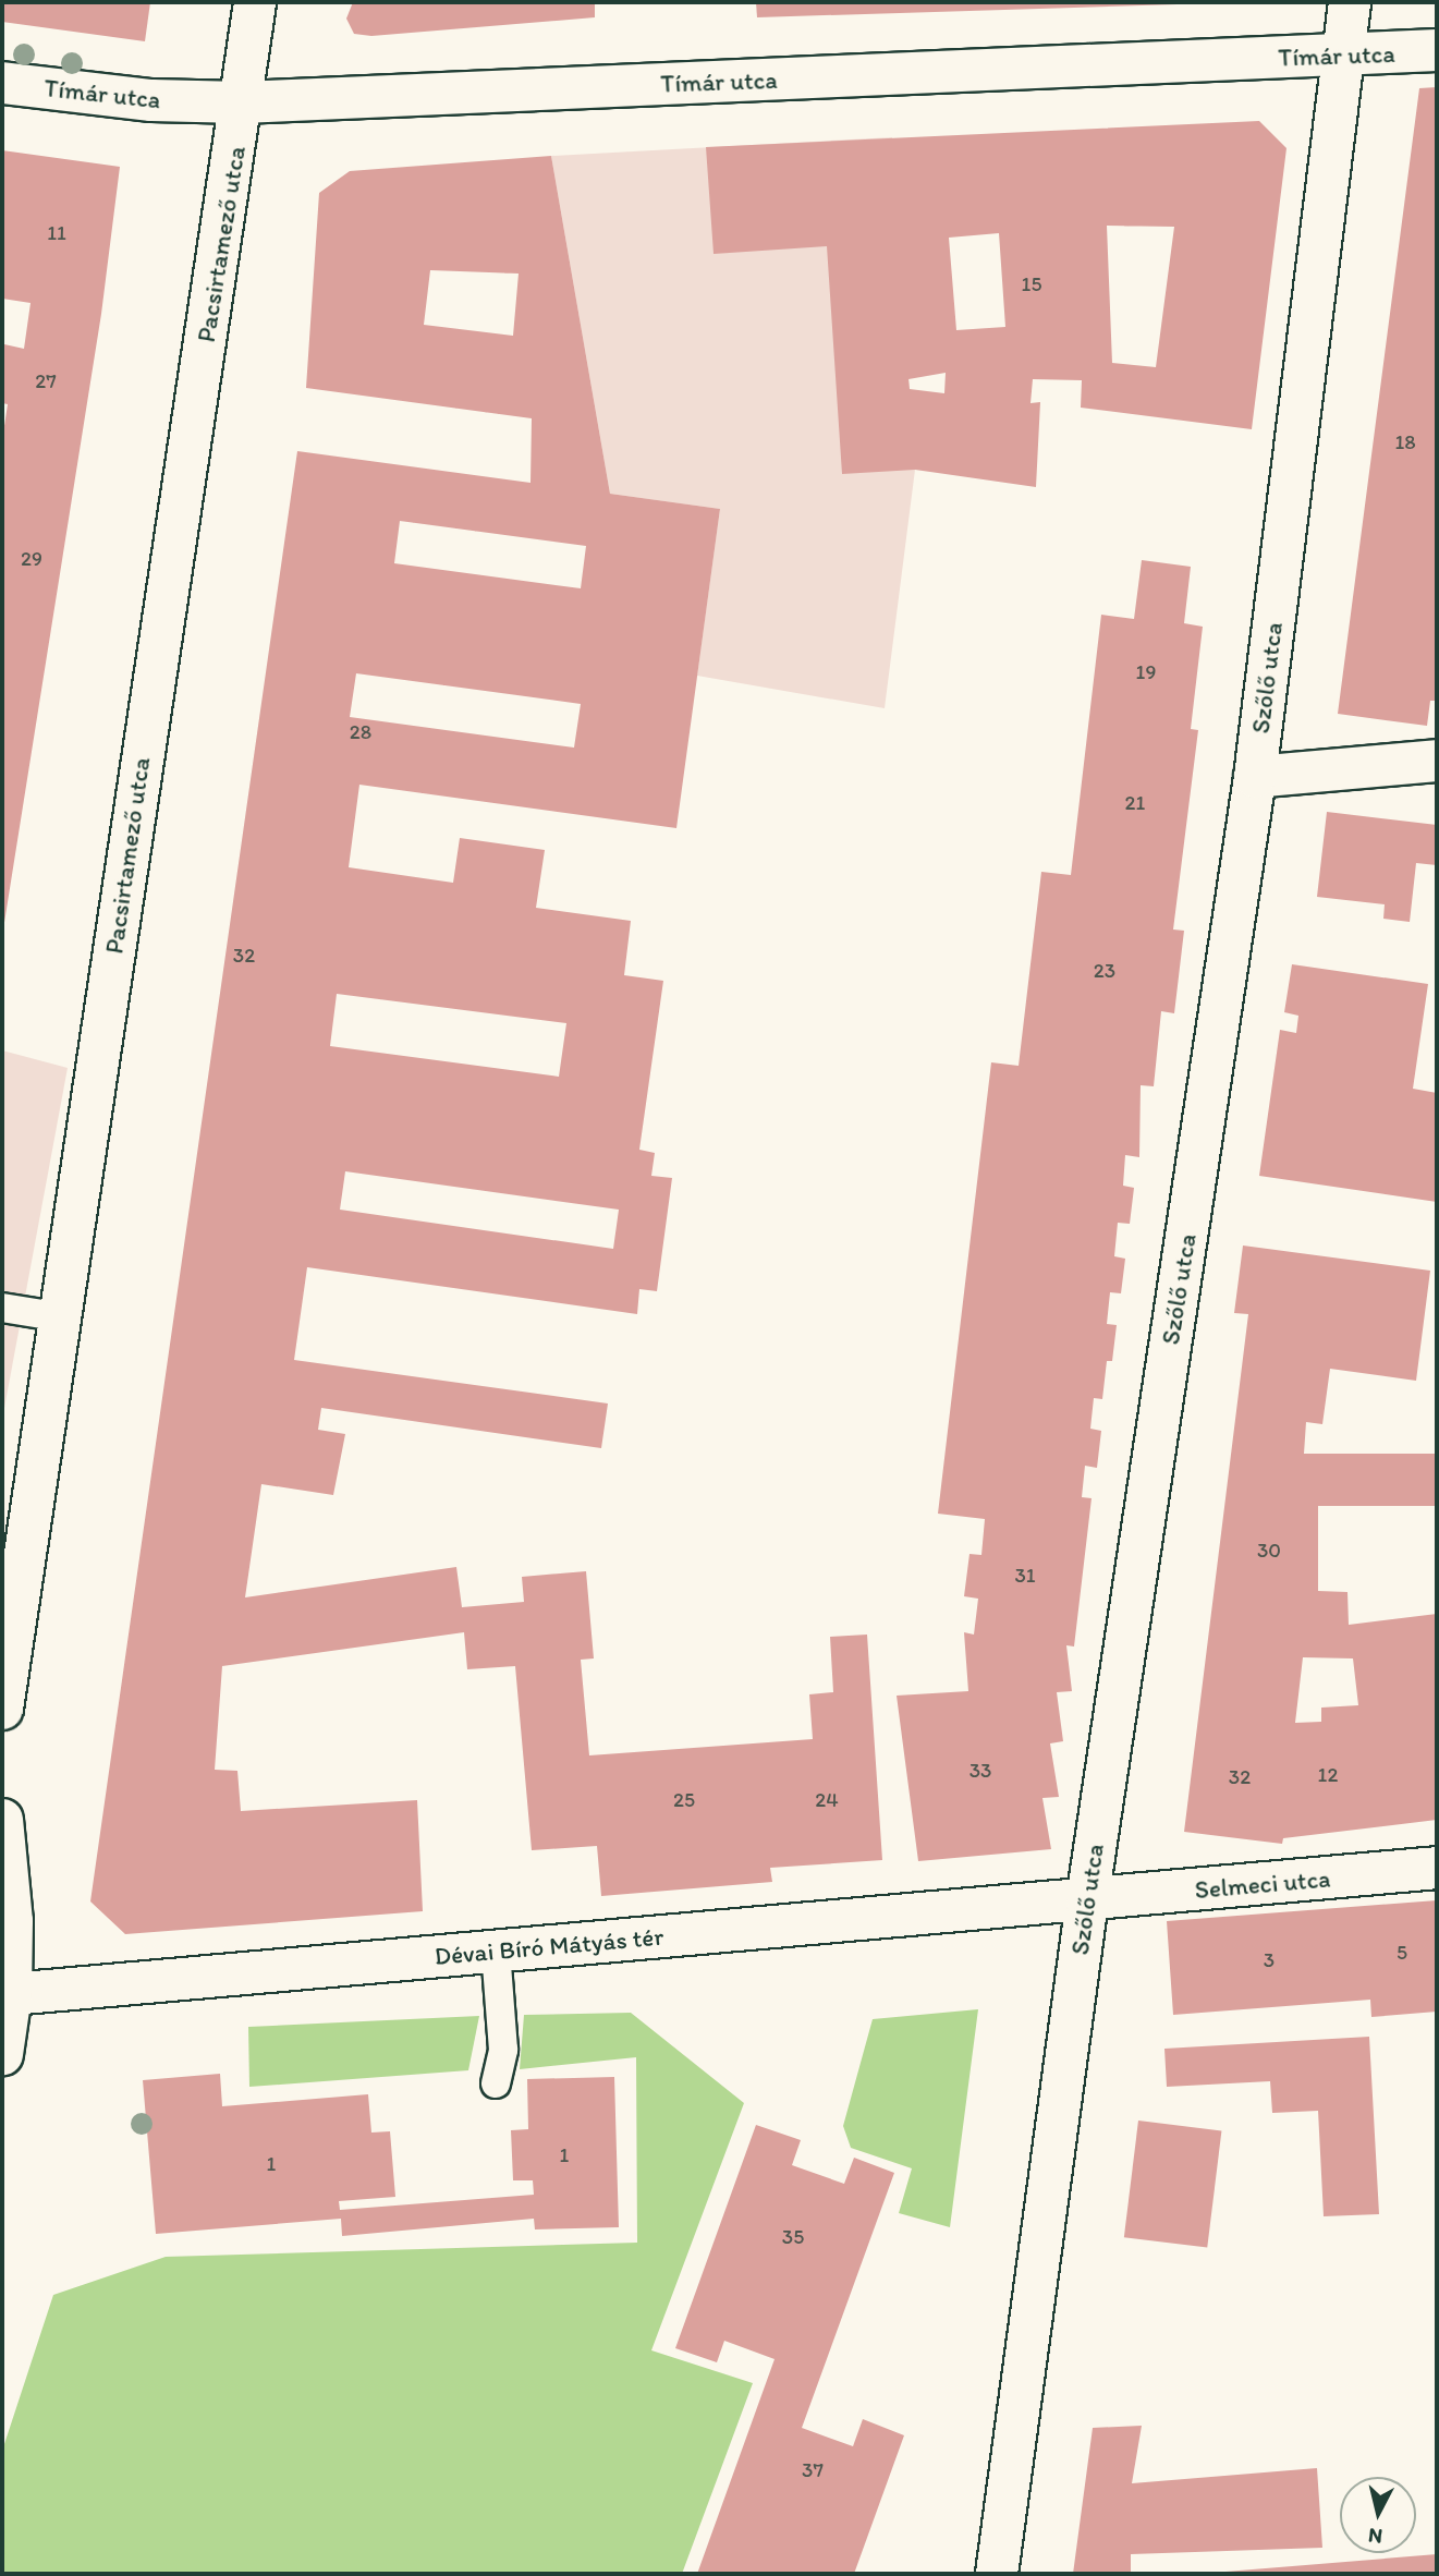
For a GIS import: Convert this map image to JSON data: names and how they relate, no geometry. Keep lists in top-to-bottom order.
{
  "streets": {
    "street": [
      "Tímár utca",
      "Pacsirtamező utca",
      "Szőlő utca",
      "Selmeci utca",
      "Dévai Bíró Mátyás tér"
    ]
  },
  "crossings": [
    ["Tímár utca", "Pacsirtamező utca"],
    ["Tímár utca", "Szőlő utca"],
    ["Szőlő utca", "Selmeci utca"],
    ["Szőlő utca", "Dévai Bíró Mátyás tér"],
    ["Selmeci utca", "Dévai Bíró Mátyás tér"]
  ],
  "house_numbers": [
    "11",
    "15",
    "27",
    "18",
    "29",
    "19",
    "28",
    "21",
    "32",
    "23",
    "30",
    "31",
    "33",
    "12",
    "32",
    "25",
    "24",
    "5",
    "3",
    "1",
    "1",
    "35",
    "37"
  ],
  "north": "bottom"
}
